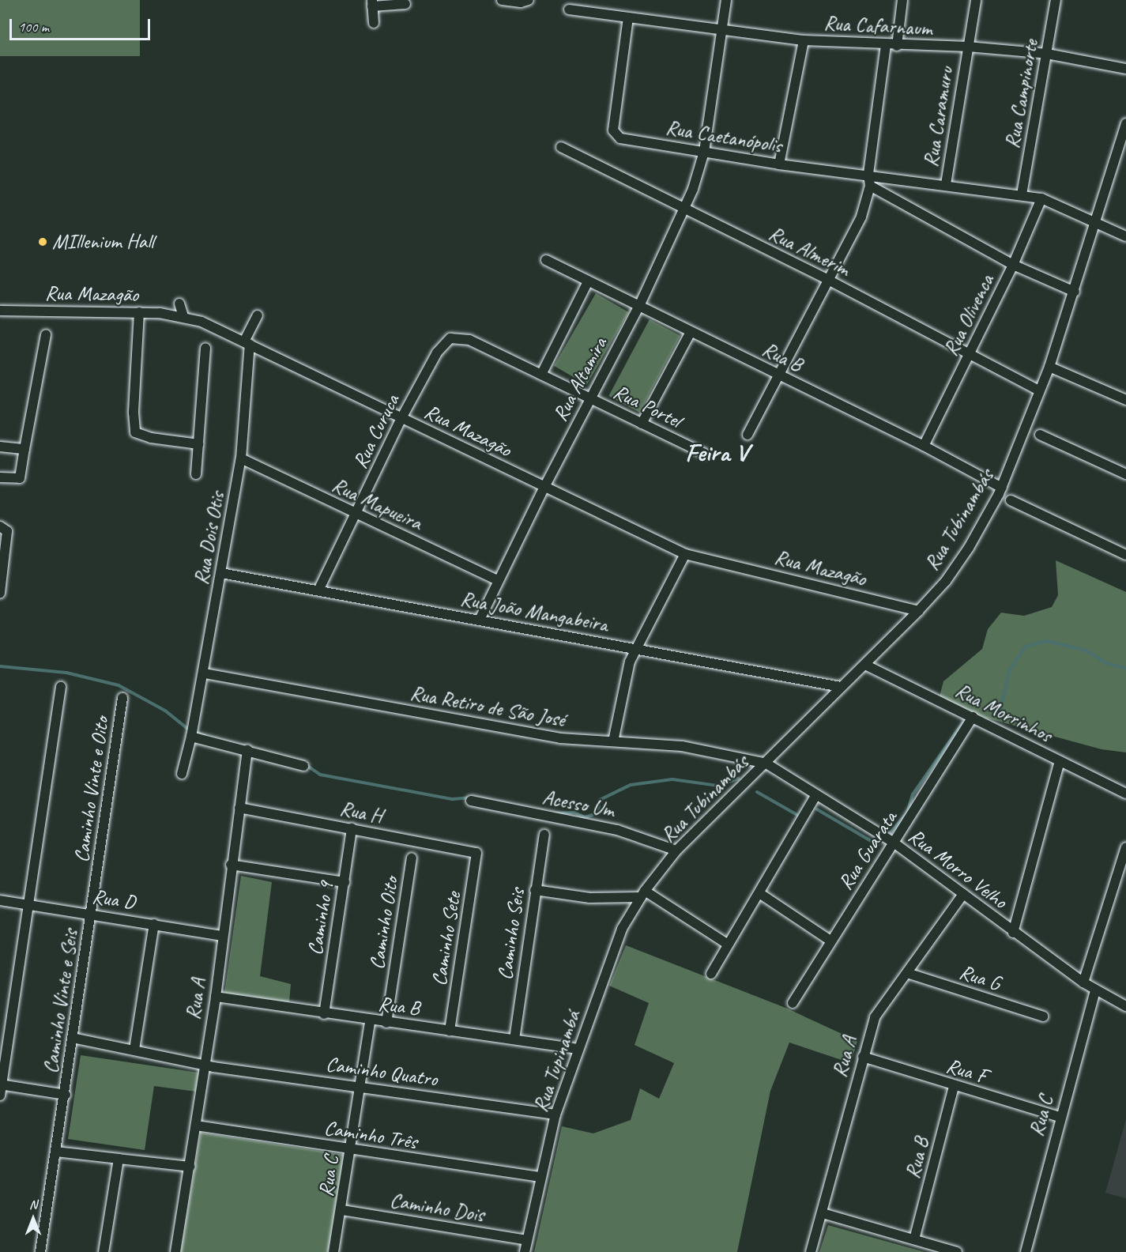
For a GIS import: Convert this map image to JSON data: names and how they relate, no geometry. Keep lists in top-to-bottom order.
{
  "streets": {
    "street": [
      "Rua Cafarnaum",
      "Rua Campinorte",
      "Rua Caramuru",
      "Rua Caetanópolis",
      "Rua Almerim",
      "Rua Mazagão",
      "Rua Olivenca",
      "Rua B",
      "Rua Altamira",
      "Rua Portel",
      "Rua Curuca",
      "Rua Mapueira",
      "Rua Tubinambás",
      "Rua Dois Otis",
      "Rua João Mangabeira",
      "Rua Retiro de São José",
      "Rua Morrinhos",
      "Caminho Vinte e Oito",
      "Acesso Um",
      "Rua H",
      "Rua Guarata",
      "Rua Morro Velho",
      "Rua D",
      "Caminho 9",
      "Caminho Oito",
      "Caminho Seis",
      "Caminho Sete",
      "Rua G",
      "Rua A",
      "Caminho Vinte e Seis",
      "Rua Tupinambá",
      "Rua F",
      "Caminho Quatro",
      "Rua C",
      "Caminho Três",
      "Caminho Dois"
    ]
  },
  "crossings": [
    ["Rua Cafarnaum", "Rua Campinorte"],
    ["Rua Cafarnaum", "Rua Caramuru"],
    ["Rua Cafarnaum", "Rua Caetanópolis"],
    ["Rua Cafarnaum", "Rua Altamira"],
    ["Rua Campinorte", "Rua Caetanópolis"],
    ["Rua Caramuru", "Rua Caetanópolis"],
    ["Rua Caetanópolis", "Rua Olivenca"],
    ["Rua Caetanópolis", "Rua Altamira"],
    ["Rua Caetanópolis", "Rua Tubinambás"],
    ["Rua Almerim", "Rua Olivenca"],
    ["Rua Almerim", "Rua Altamira"],
    ["Rua Almerim", "Rua Tubinambás"],
    ["Rua Mazagão", "Rua Altamira"],
    ["Rua Mazagão", "Rua Curuca"],
    ["Rua Mazagão", "Rua Tubinambás"],
    ["Rua Mazagão", "Rua Dois Otis"],
    ["Rua Olivenca", "Rua B"],
    ["Rua B", "Rua Altamira"],
    ["Rua B", "Rua Tubinambás"],
    ["Rua B", "Caminho 9"],
    ["Rua B", "Caminho Oito"],
    ["Rua B", "Caminho Seis"],
    ["Rua B", "Caminho Sete"],
    ["Rua B", "Rua A"],
    ["Rua B", "Rua Tupinambá"],
    ["Rua B", "Rua F"],
    ["Rua B", "Rua C"],
    ["Rua Altamira", "Rua Portel"],
    ["Rua Altamira", "Rua Mapueira"],
    ["Rua Altamira", "Rua João Mangabeira"],
    ["Rua Portel", "Rua Curuca"],
    ["Rua Curuca", "Rua Mapueira"],
    ["Rua Curuca", "Rua João Mangabeira"],
    ["Rua Mapueira", "Rua Dois Otis"],
    ["Rua Tubinambás", "Rua João Mangabeira"],
    ["Rua Tubinambás", "Rua Retiro de São José"],
    ["Rua Tubinambás", "Rua Morrinhos"],
    ["Rua Tubinambás", "Acesso Um"],
    ["Rua Tubinambás", "Rua Morro Velho"],
    ["Rua Tubinambás", "Rua Tupinambá"],
    ["Rua Dois Otis", "Rua João Mangabeira"],
    ["Rua Dois Otis", "Rua Retiro de São José"],
    ["Rua Retiro de São José", "Rua Morro Velho"],
    ["Rua Morrinhos", "Rua Guarata"],
    ["Caminho Vinte e Oito", "Rua D"],
    ["Caminho Vinte e Oito", "Caminho Vinte e Seis"],
    ["Rua H", "Caminho 9"],
    ["Rua H", "Caminho Sete"],
    ["Rua H", "Rua A"],
    ["Rua Guarata", "Rua Morro Velho"],
    ["Rua Morro Velho", "Rua A"],
    ["Rua Morro Velho", "Rua C"],
    ["Rua D", "Rua A"],
    ["Rua D", "Caminho Vinte e Seis"],
    ["Rua G", "Rua A"],
    ["Rua A", "Rua F"],
    ["Rua A", "Caminho Quatro"],
    ["Rua A", "Caminho Três"],
    ["Caminho Vinte e Seis", "Caminho Quatro"],
    ["Rua Tupinambá", "Caminho Quatro"],
    ["Rua Tupinambá", "Caminho Três"],
    ["Rua Tupinambá", "Caminho Dois"],
    ["Rua F", "Rua C"],
    ["Caminho Quatro", "Rua C"],
    ["Rua C", "Caminho Três"],
    ["Rua C", "Caminho Dois"]
  ],
  "districts": ["Feira V"],
  "places": ["MIllenium Hall"],
  "scale_bar": "100 m",
  "north": "top"
}
